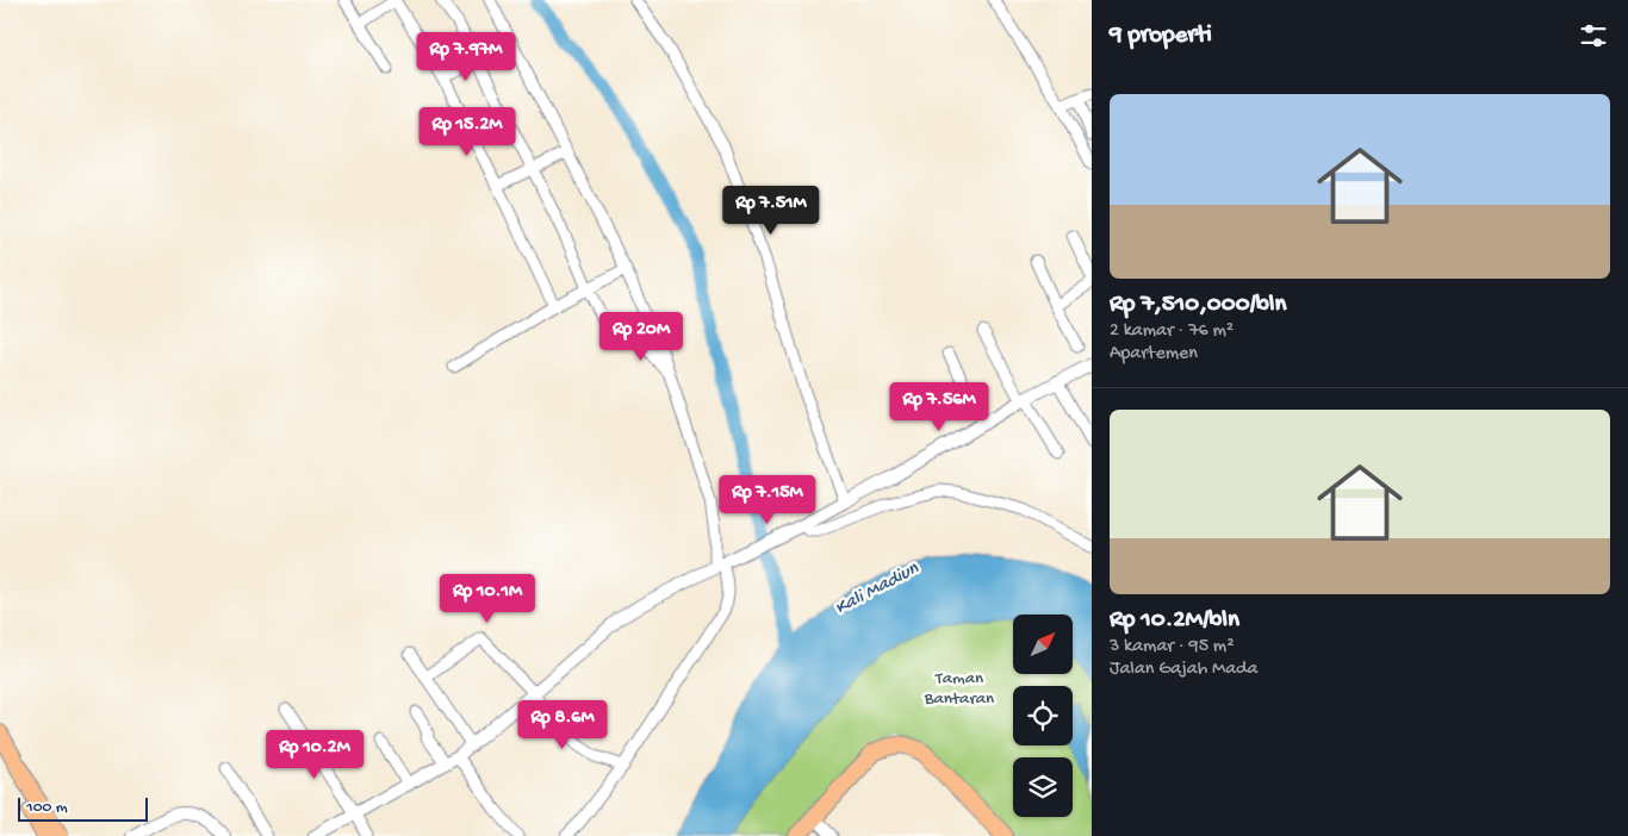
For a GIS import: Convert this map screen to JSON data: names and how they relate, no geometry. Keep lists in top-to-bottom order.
{
  "water": ["Kali Madiun"],
  "parks": ["Taman Bantaran"],
  "scale_bar": "100 m",
  "north": "top right",
  "page": {
    "heading": "9 properti",
    "price": [
      "Rp 7.97M",
      "Rp 15.2M",
      "Rp 7.51M",
      "Rp 20M",
      "Rp 7.56M",
      "Rp 7.15M",
      "Rp 10.1M",
      "Rp 8.6M",
      "Rp 10.2M"
    ],
    "list": [
      {
        "name": "Rp 7,510,000/bln",
        "note": "2 kamar · 76 m² · Apartemen"
      },
      {
        "name": "Rp 10.2M/bln",
        "note": "3 kamar · 95 m² · Jalan Gajah Mada"
      }
    ],
    "scale": "100 m"
  }
}
